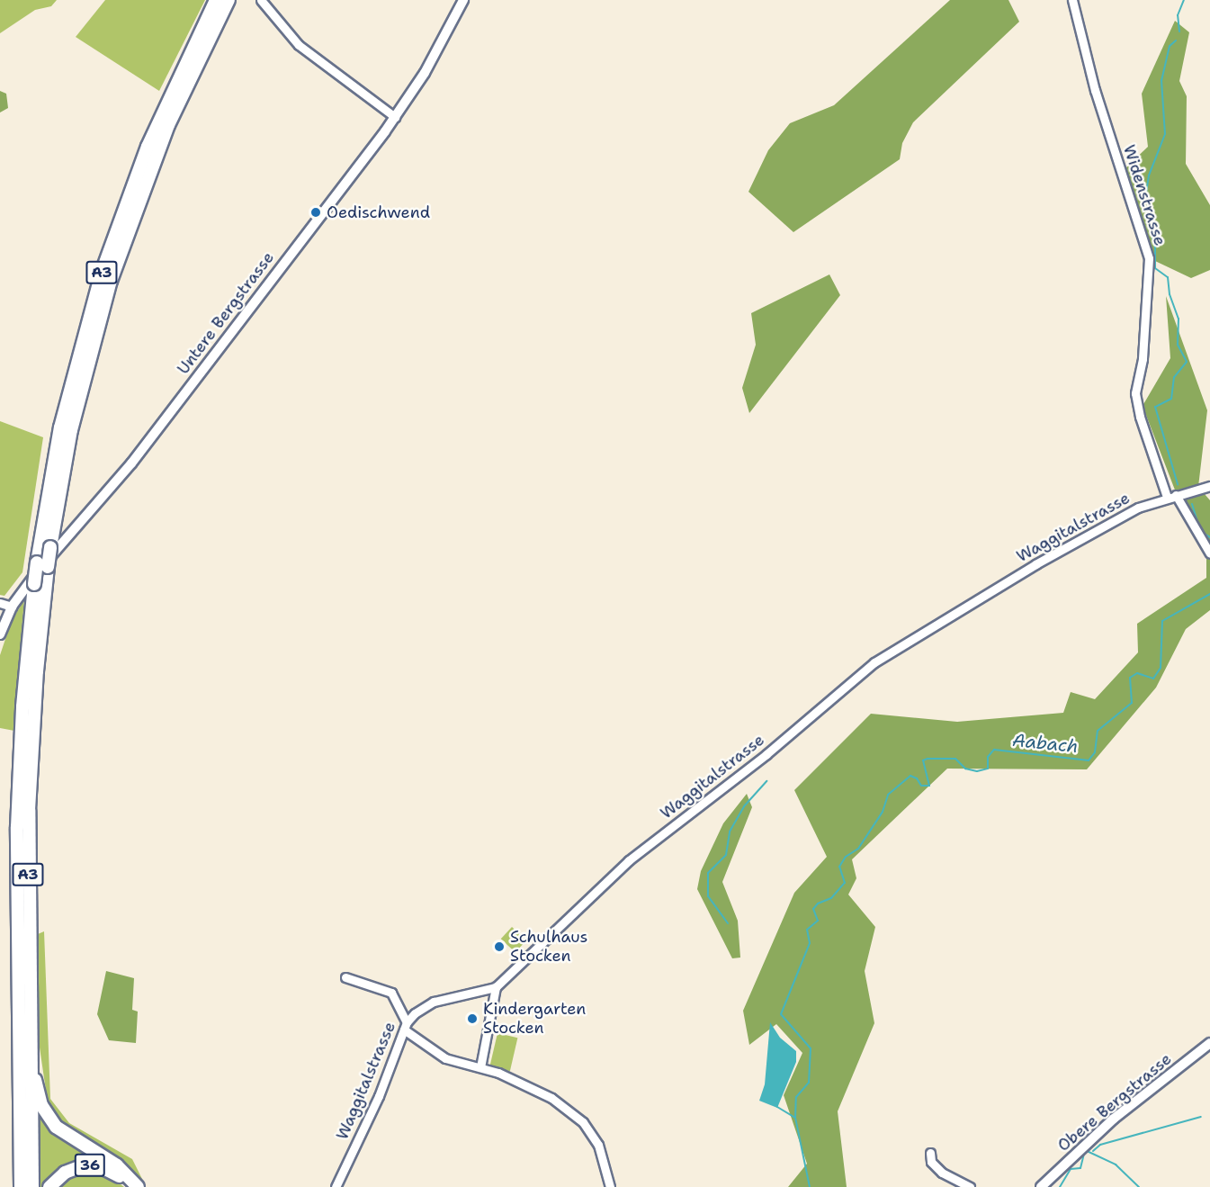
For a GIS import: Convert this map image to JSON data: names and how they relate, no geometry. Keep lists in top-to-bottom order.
{
  "streets": {
    "highway": ["A3", "36"],
    "main road": ["Untere Bergstrasse", "Obere Bergstrasse"],
    "street": ["Widenstrasse", "Waggitalstrasse"]
  },
  "crossings": [
    ["Widenstrasse", "Waggitalstrasse"]
  ],
  "water": ["Aabach"],
  "places": ["Oedischwend", "Schulhaus Stocken", "Kindergarten Stocken"]
}
